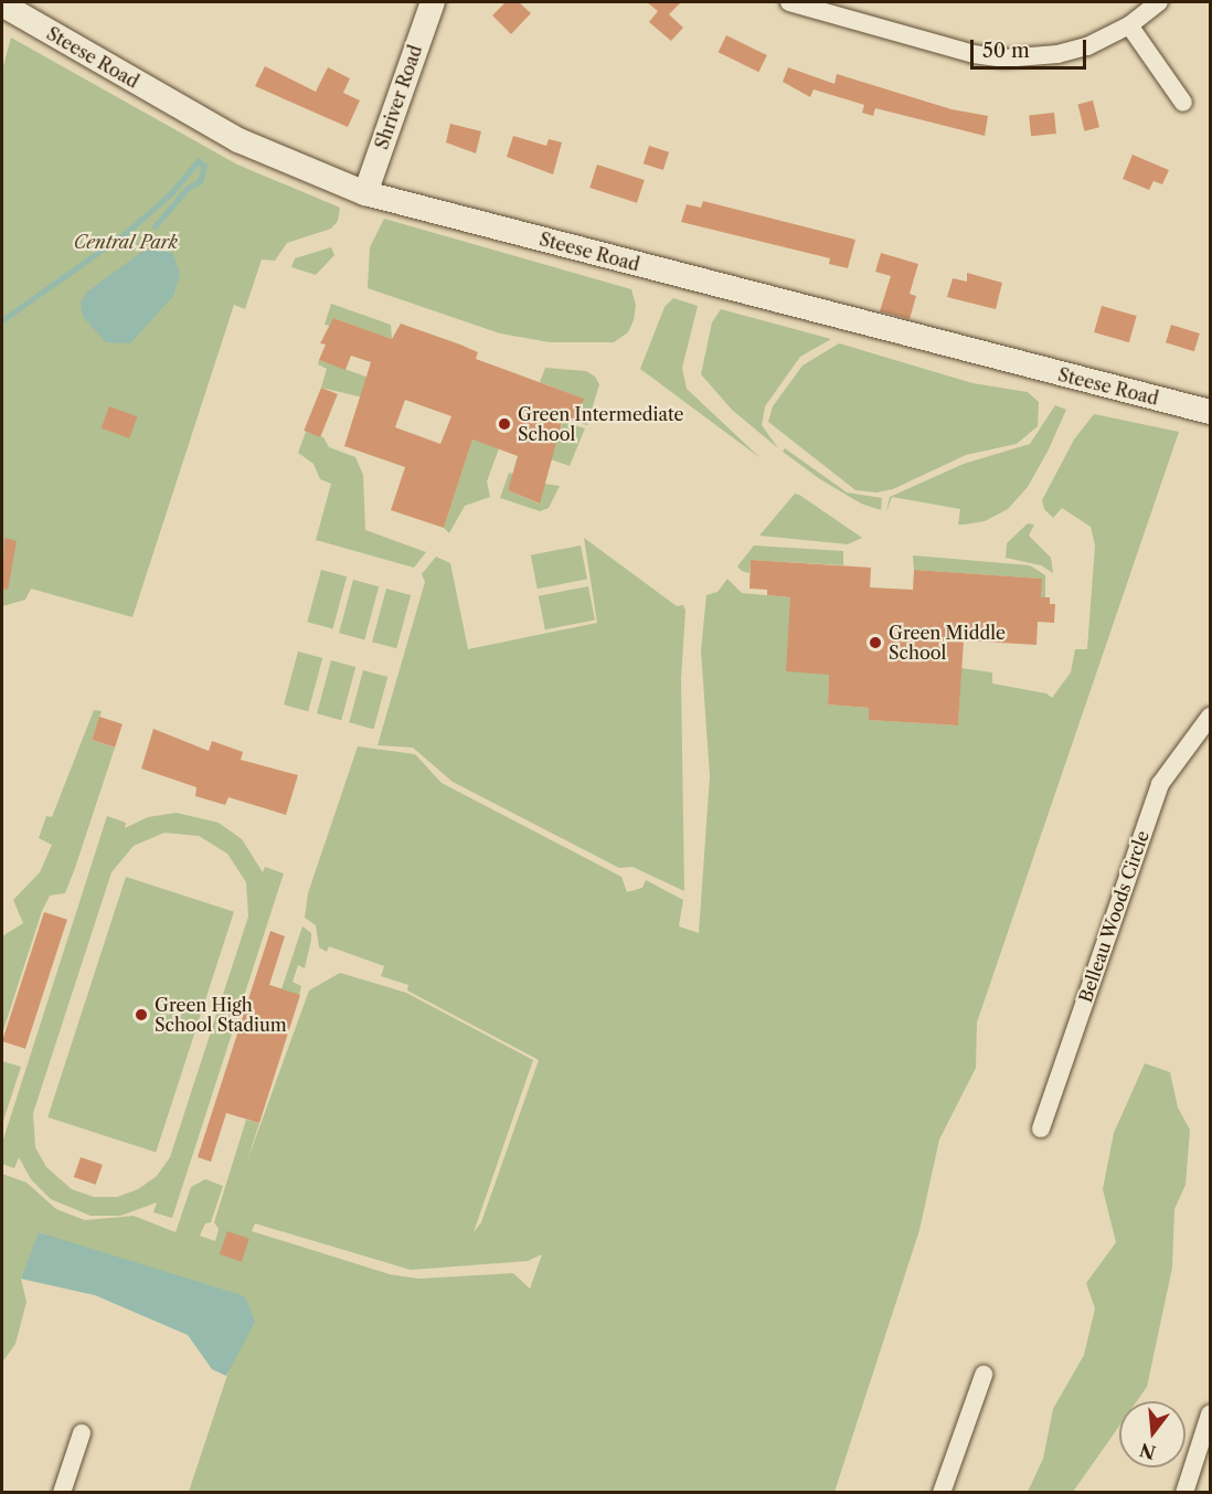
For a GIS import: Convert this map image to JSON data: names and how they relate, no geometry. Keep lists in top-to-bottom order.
{
  "streets": {
    "street": ["Steese Road", "Shriver Road", "Belleau Woods Circle"]
  },
  "crossings": [
    ["Steese Road", "Shriver Road"]
  ],
  "parks": ["Central Park"],
  "places": ["Green Intermediate School", "Green Middle School", "Green High School Stadium"],
  "scale_bar": "50 m",
  "north": "bottom"
}
